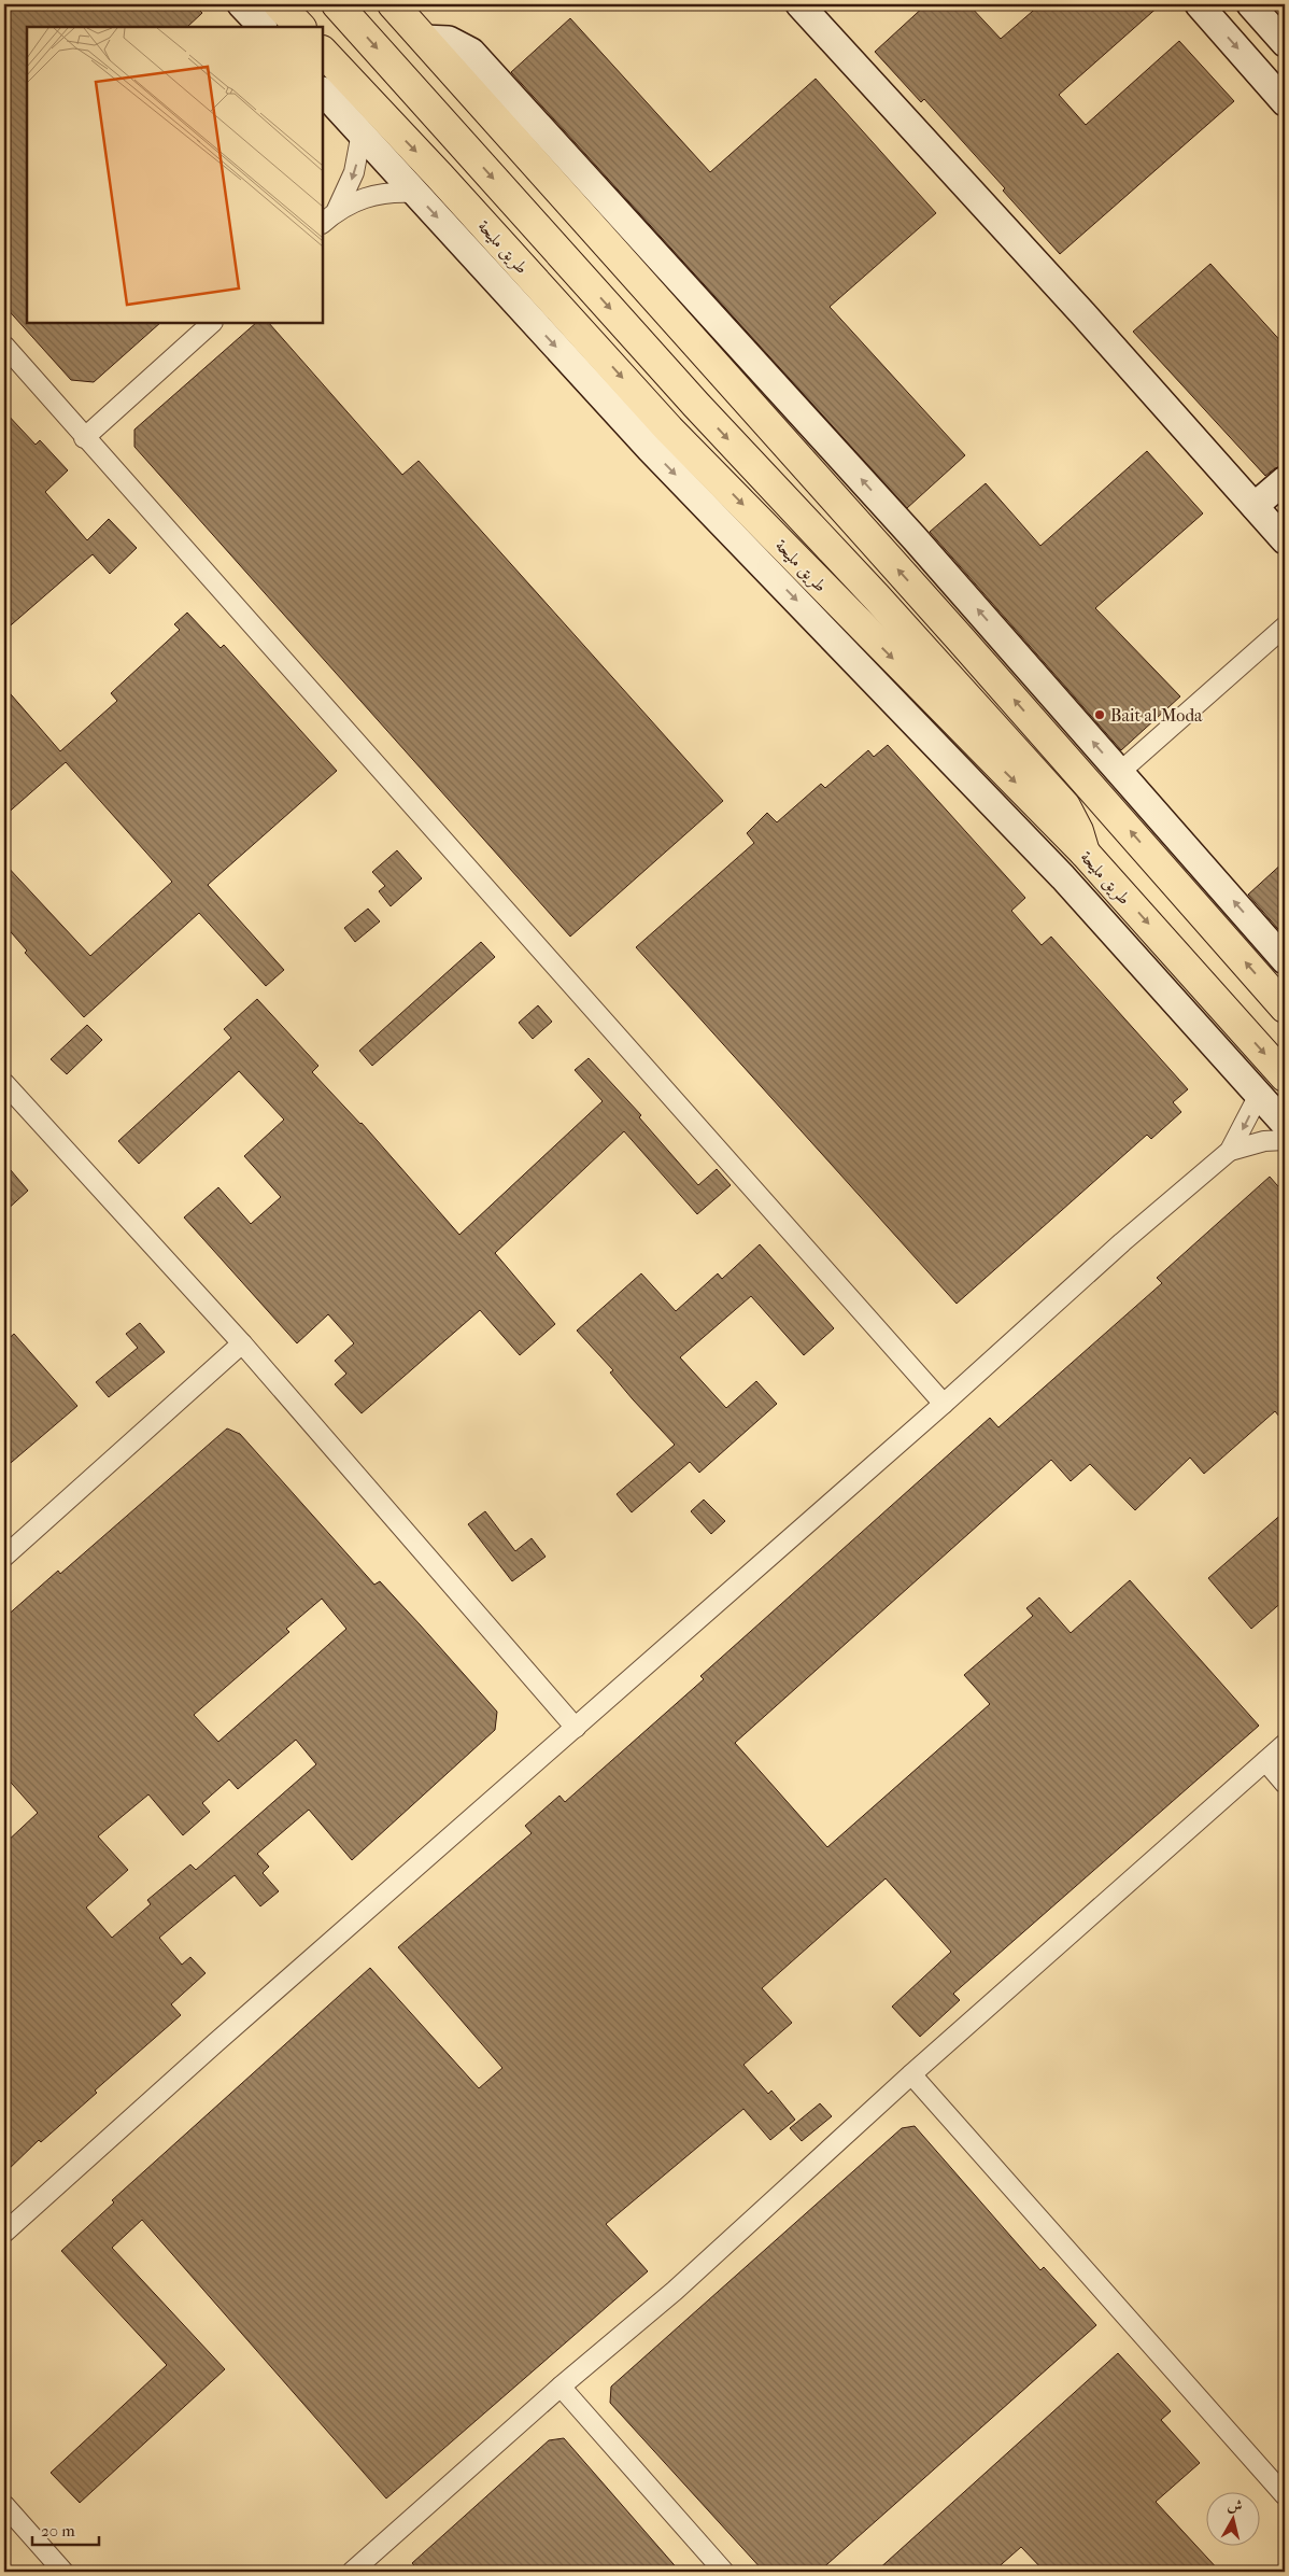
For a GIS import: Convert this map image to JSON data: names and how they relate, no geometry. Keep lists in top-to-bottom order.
{
  "streets": {
    "main road": ["طريق مليحة"]
  },
  "places": ["Bait al Moda"],
  "scale_bar": "20 m",
  "north": "top"
}
